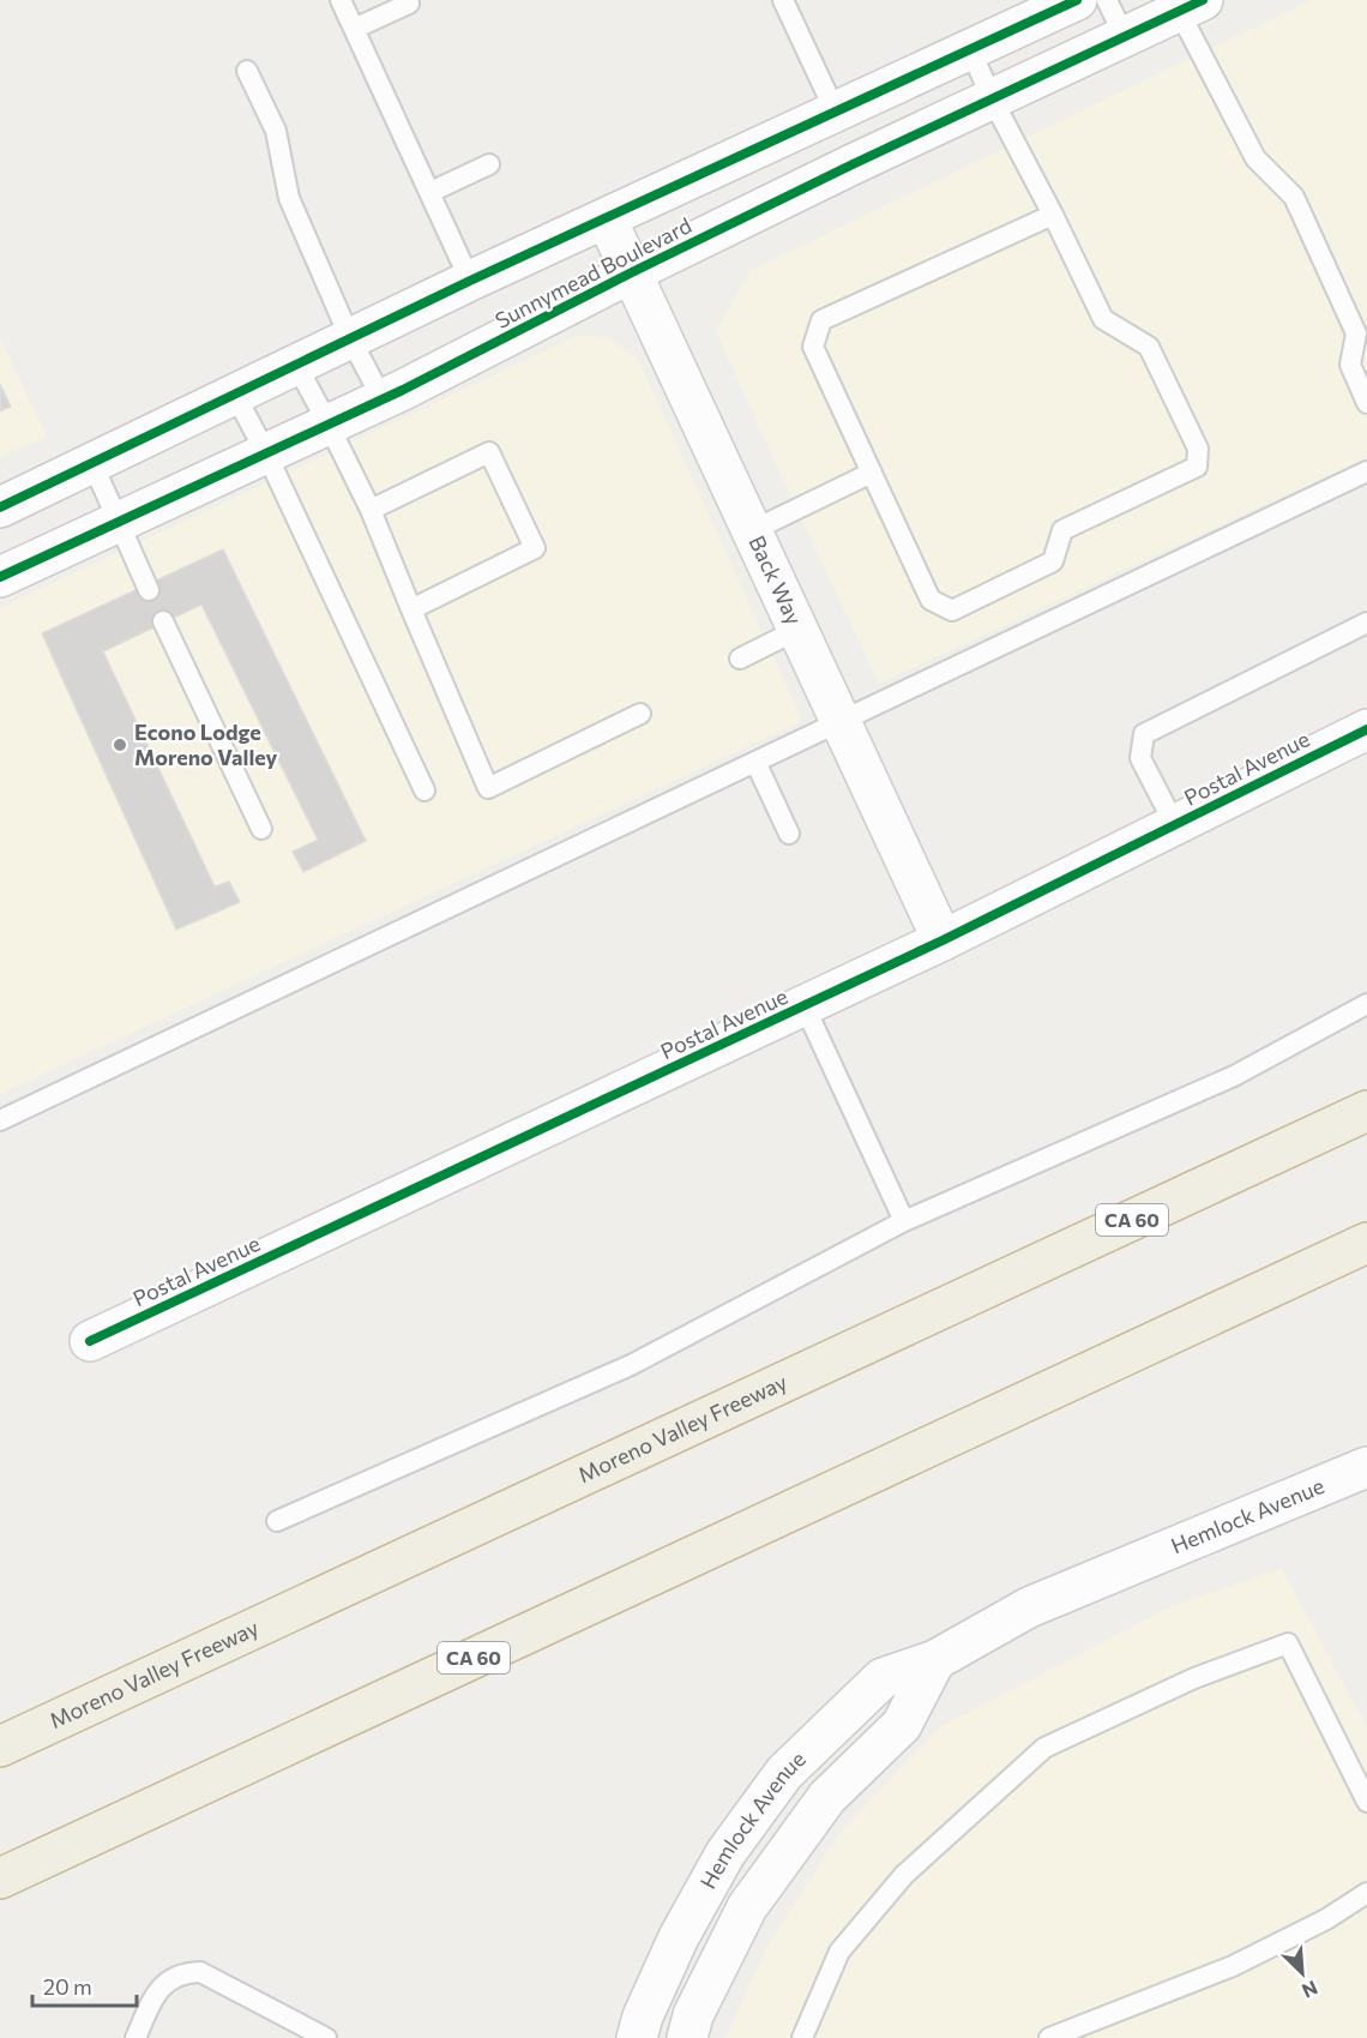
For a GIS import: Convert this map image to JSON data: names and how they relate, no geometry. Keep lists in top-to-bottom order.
{
  "streets": {
    "highway": ["CA 60", "Moreno Valley Freeway"],
    "street": [
      "Sunnymead Boulevard",
      "Back Way",
      "Postal Avenue",
      "Hemlock Avenue"
    ]
  },
  "crossings": [
    ["Sunnymead Boulevard", "Back Way"],
    ["Back Way", "Postal Avenue"]
  ],
  "places": ["Econo Lodge Moreno Valley"],
  "scale_bar": "20 m",
  "north": "bottom right"
}
